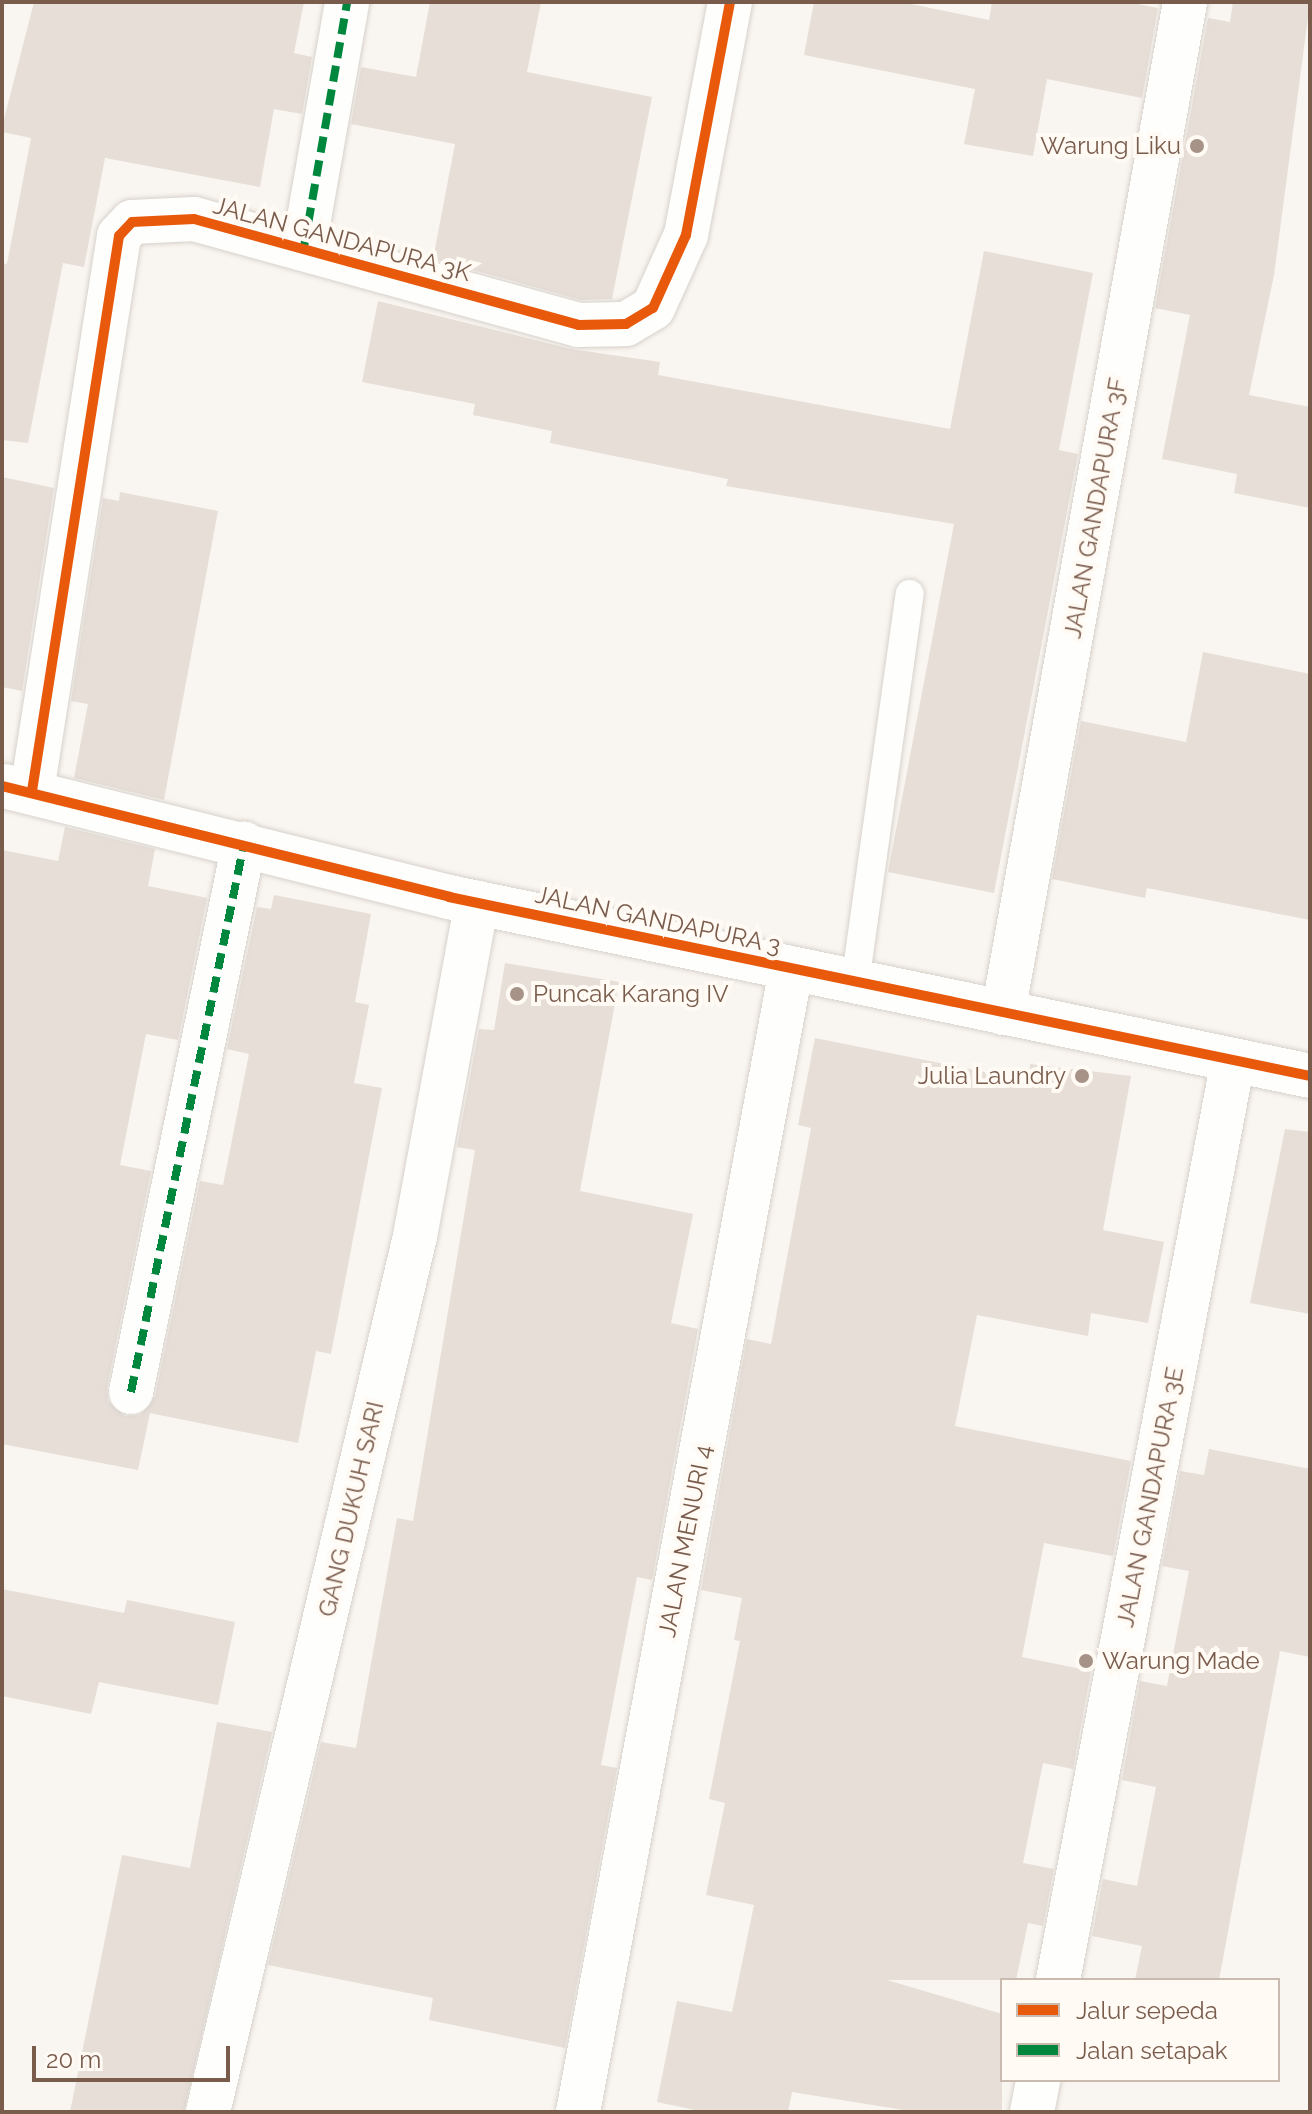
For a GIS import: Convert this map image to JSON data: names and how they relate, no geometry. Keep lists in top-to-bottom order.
{
  "streets": {
    "street": [
      "JALAN GANDAPURA 3K",
      "JALAN GANDAPURA 3F",
      "JALAN GANDAPURA 3",
      "JALAN GANDAPURA 3E",
      "GANG DUKUH SARI",
      "JALAN MENURI 4"
    ]
  },
  "crossings": [
    ["JALAN GANDAPURA 3K", "JALAN GANDAPURA 3"],
    ["JALAN GANDAPURA 3F", "JALAN GANDAPURA 3"],
    ["JALAN GANDAPURA 3", "JALAN GANDAPURA 3E"],
    ["JALAN GANDAPURA 3", "GANG DUKUH SARI"],
    ["JALAN GANDAPURA 3", "JALAN MENURI 4"]
  ],
  "places": [
    "Warung Liku",
    "Puncak Karang IV",
    "Julia Laundry",
    "Warung Made"
  ],
  "legend": ["Jalur sepeda", "Jalan setapak"],
  "scale_bar": "20 m"
}
